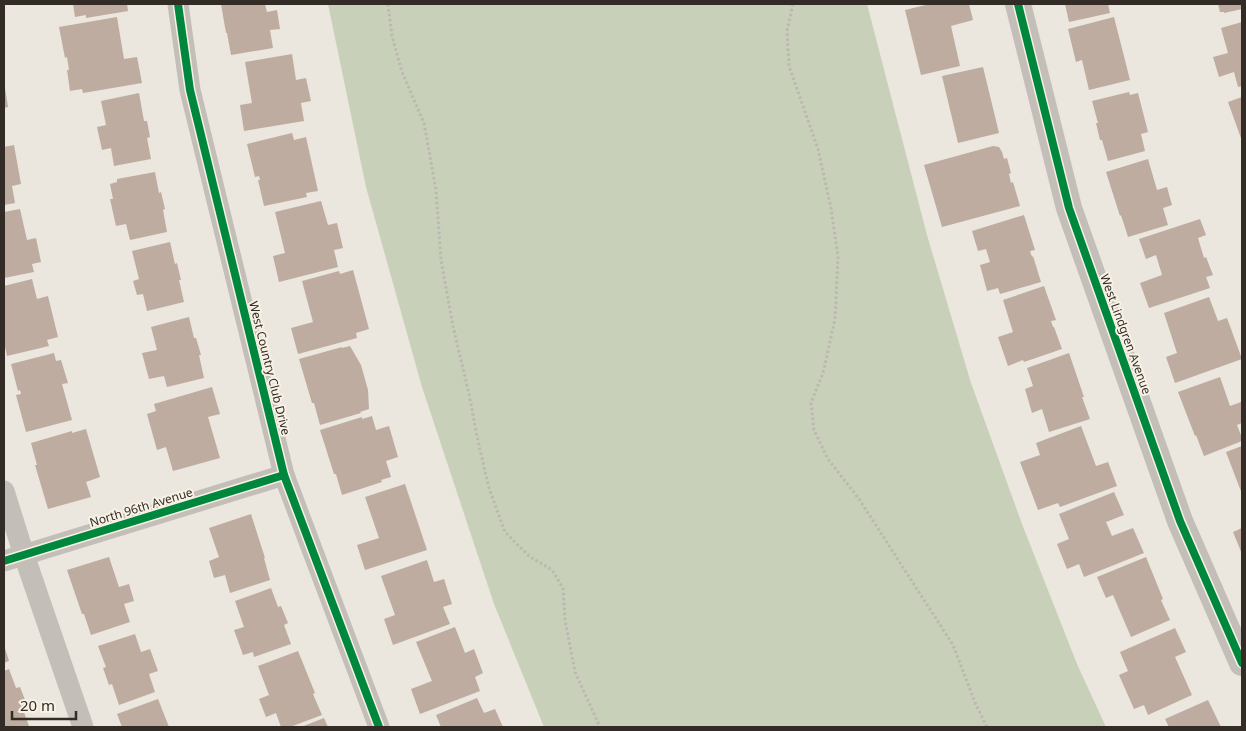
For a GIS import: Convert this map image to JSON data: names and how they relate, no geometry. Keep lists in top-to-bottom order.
{
  "streets": {
    "street": ["West Lindgren Avenue", "West Country Club Drive", "North 96th Avenue"]
  },
  "crossings": [
    ["West Country Club Drive", "North 96th Avenue"]
  ],
  "scale_bar": "20 m"
}
